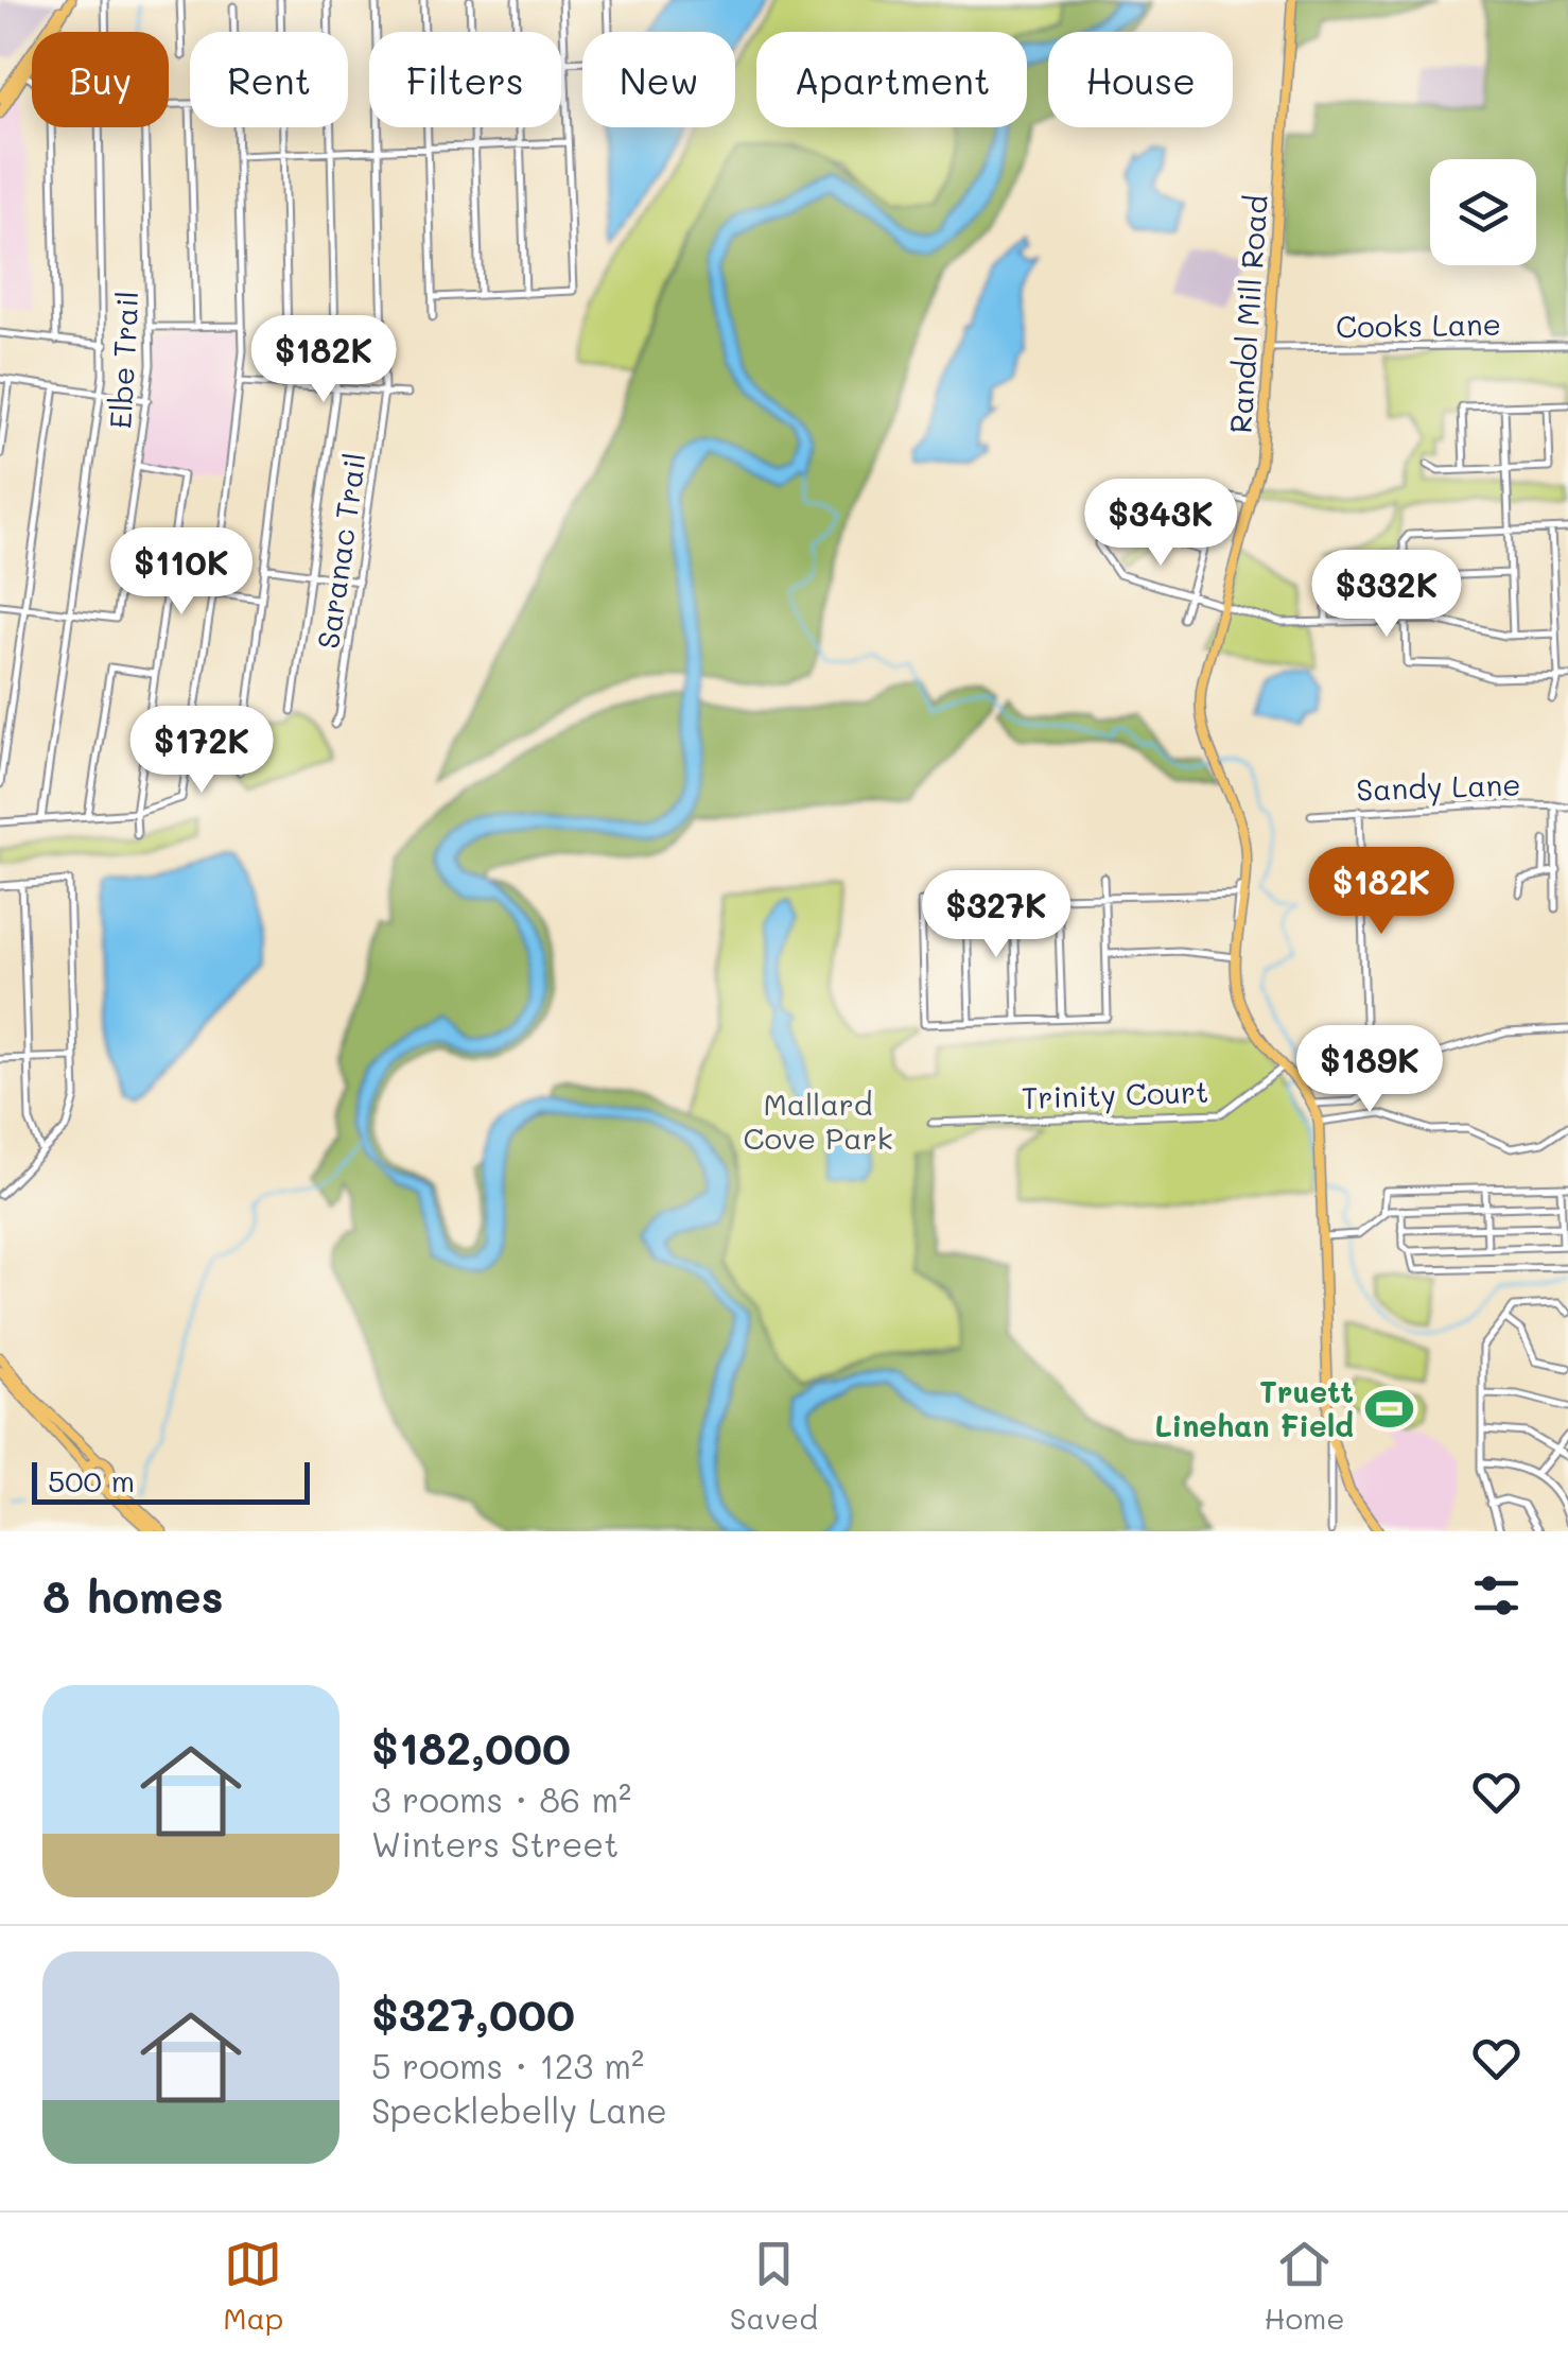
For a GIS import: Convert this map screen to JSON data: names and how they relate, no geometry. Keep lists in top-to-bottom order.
{
  "streets": {
    "main road": ["Randol Mill Road"],
    "street": [
      "Cooks Lane",
      "Elbe Trail",
      "Saranac Trail",
      "Sandy Lane",
      "Trinity Court"
    ]
  },
  "crossings": [
    ["Randol Mill Road", "Cooks Lane"],
    ["Randol Mill Road", "Trinity Court"]
  ],
  "parks": ["Mallard Cove Park"],
  "places": {
    "sports": ["Truett Linehan Field"]
  },
  "scale_bar": "500 m",
  "page": {
    "chip": [
      "Buy",
      "Rent",
      "Filters",
      "New",
      "Apartment",
      "House"
    ],
    "price": [
      "$182K",
      "$343K",
      "$110K",
      "$332K",
      "$172K",
      "$182K",
      "$327K",
      "$189K"
    ],
    "scale": "500 m",
    "heading": "8 homes",
    "list": [
      {
        "name": "$182,000",
        "note": "3 rooms · 86 m² · Winters Street"
      },
      {
        "name": "$327,000",
        "note": "5 rooms · 123 m² · Specklebelly Lane"
      }
    ],
    "tabs": ["Map", "Saved", "Home"]
  }
}
